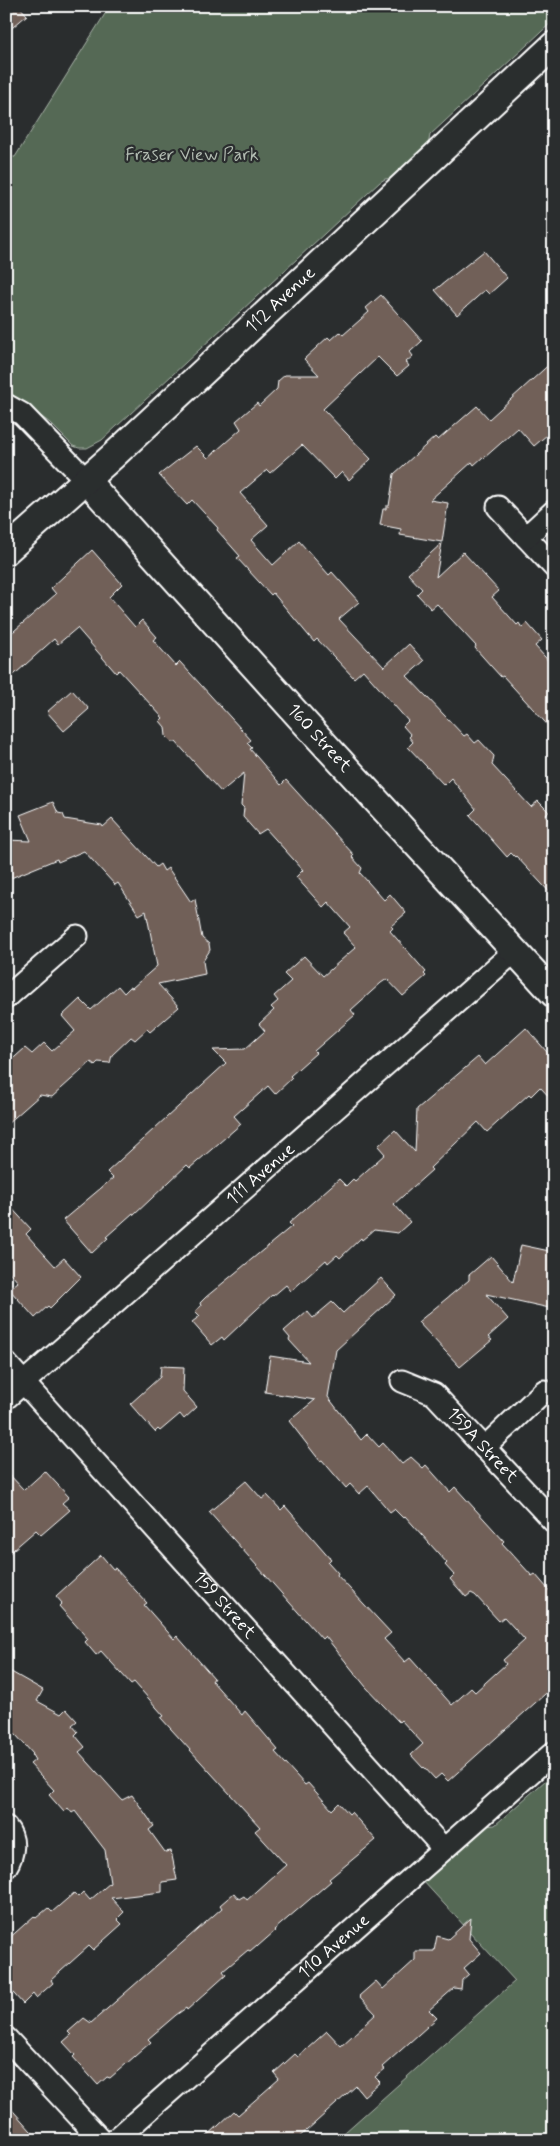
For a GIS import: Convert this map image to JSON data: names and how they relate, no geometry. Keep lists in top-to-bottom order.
{
  "streets": {
    "street": [
      "112 Avenue",
      "160 Street",
      "111 Avenue",
      "159A Street",
      "159 Street",
      "110 Avenue"
    ]
  },
  "crossings": [
    ["112 Avenue", "160 Street"],
    ["160 Street", "111 Avenue"],
    ["111 Avenue", "159 Street"],
    ["159 Street", "110 Avenue"]
  ],
  "parks": ["Fraser View Park"]
}
